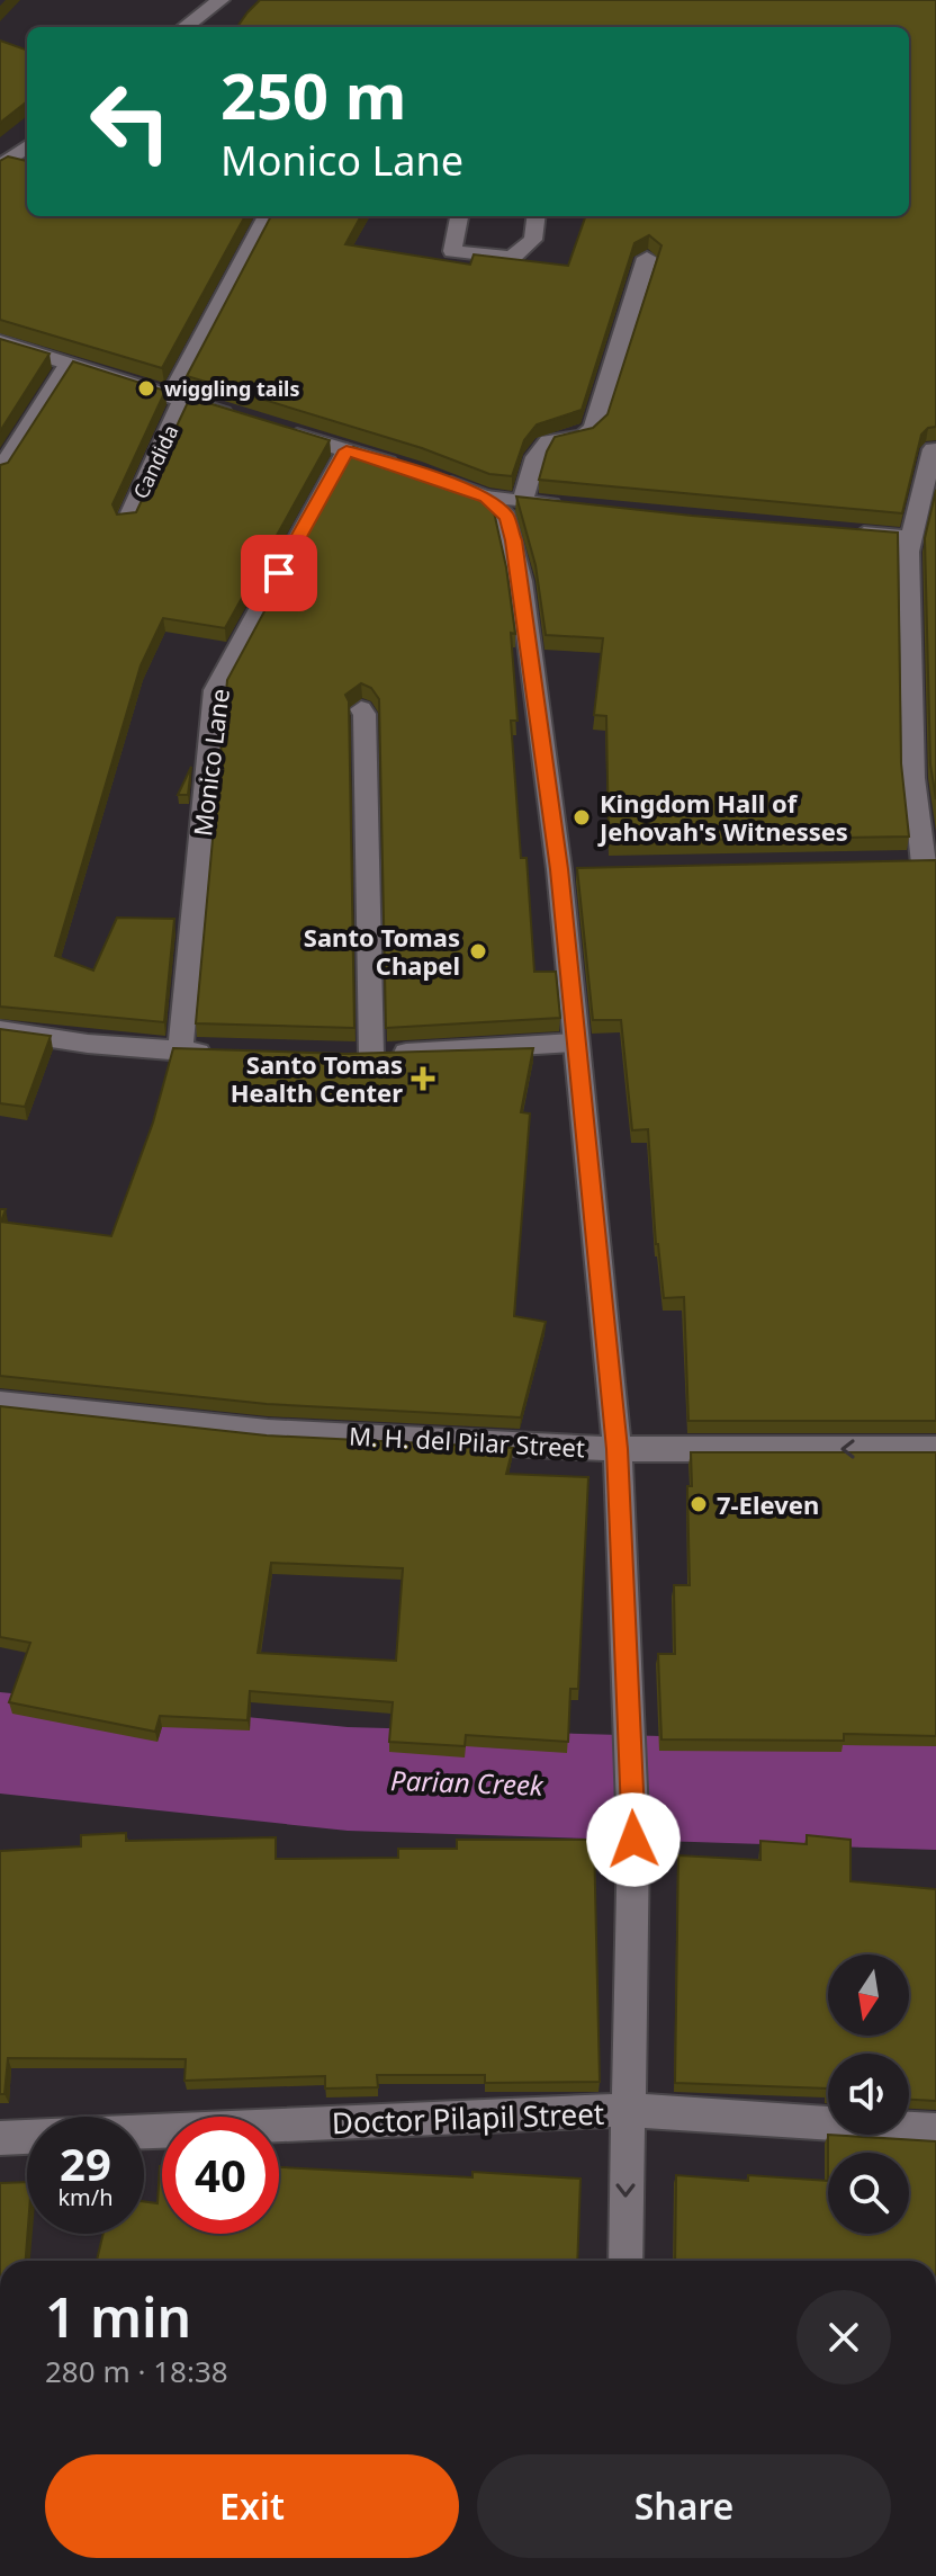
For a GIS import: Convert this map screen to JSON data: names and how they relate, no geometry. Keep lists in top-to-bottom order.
{
  "streets": {
    "street": [
      "Candida",
      "Monico Lane",
      "M. H. del Pilar Street",
      "Doctor Pilapil Street"
    ]
  },
  "water": ["Parian Creek"],
  "places": {
    "other": [
      "wiggling tails",
      "Kingdom Hall of Jehovah's Witnesses",
      "Santo Tomas Chapel",
      "7-Eleven"
    ],
    "health": ["Santo Tomas Health Center"]
  },
  "north": "bottom",
  "page": {
    "turn": ["250 m", "Monico Lane"],
    "speed": "29 km/h",
    "limit": "40",
    "heading": ["1 min", "280 m · 18:38"],
    "buttons": ["Exit", "Share"]
  }
}
